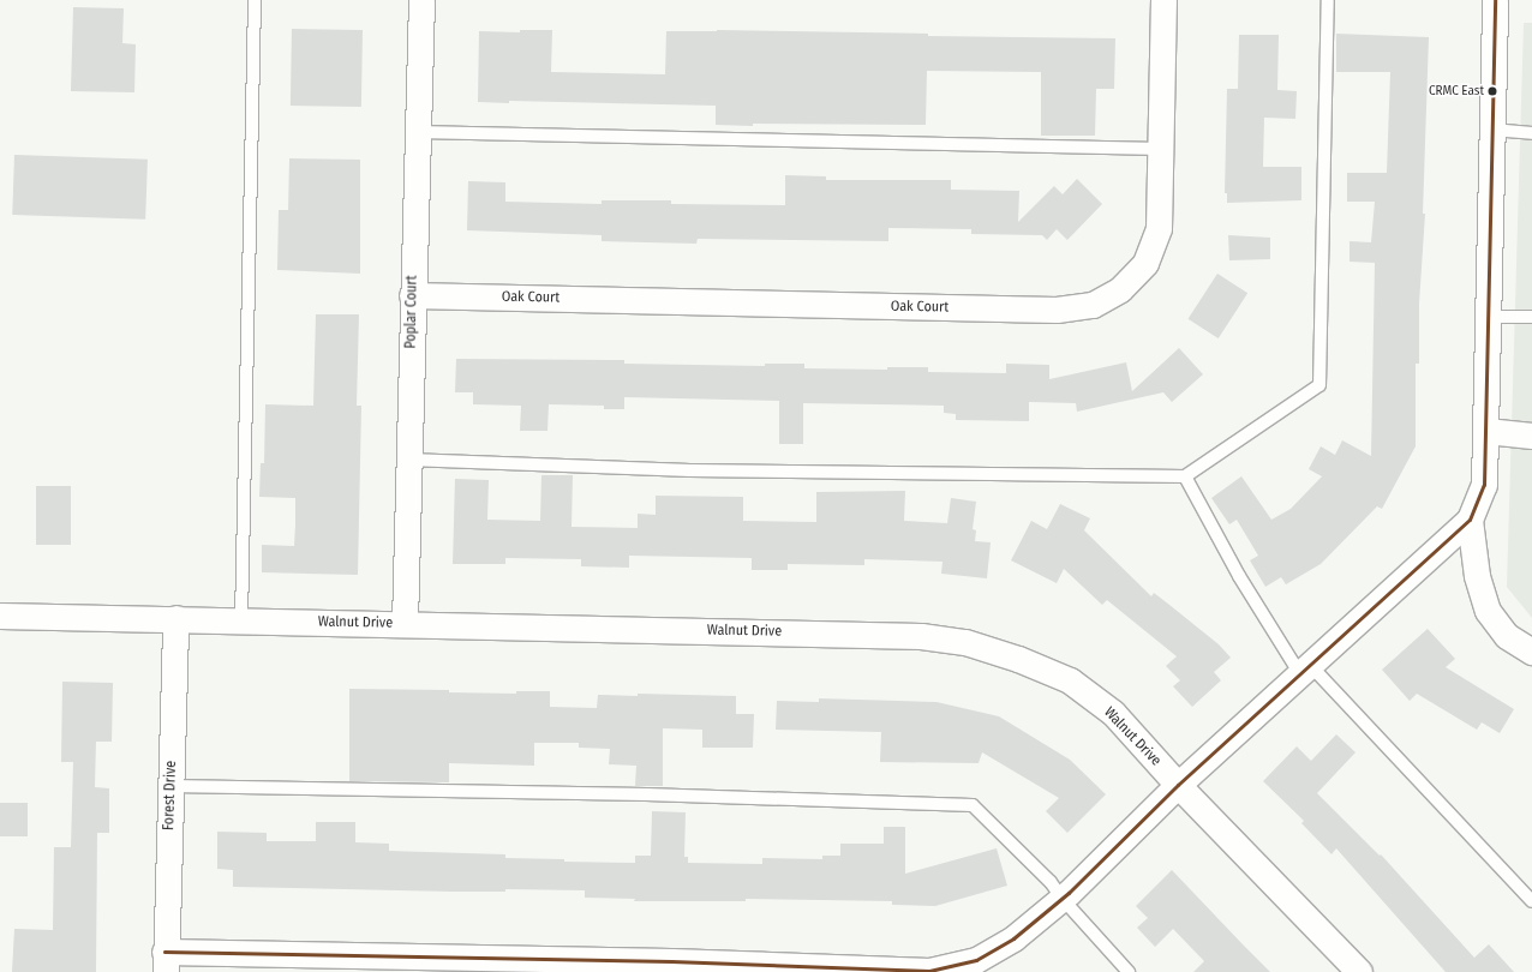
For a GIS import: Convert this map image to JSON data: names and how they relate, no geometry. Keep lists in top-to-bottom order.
{
  "streets": {
    "street": [
      "Oak Court",
      "Poplar Court",
      "Walnut Drive",
      "Forest Drive"
    ]
  },
  "crossings": [
    ["Oak Court", "Poplar Court"],
    ["Poplar Court", "Walnut Drive"],
    ["Walnut Drive", "Forest Drive"]
  ],
  "places": ["CRMC East"]
}
